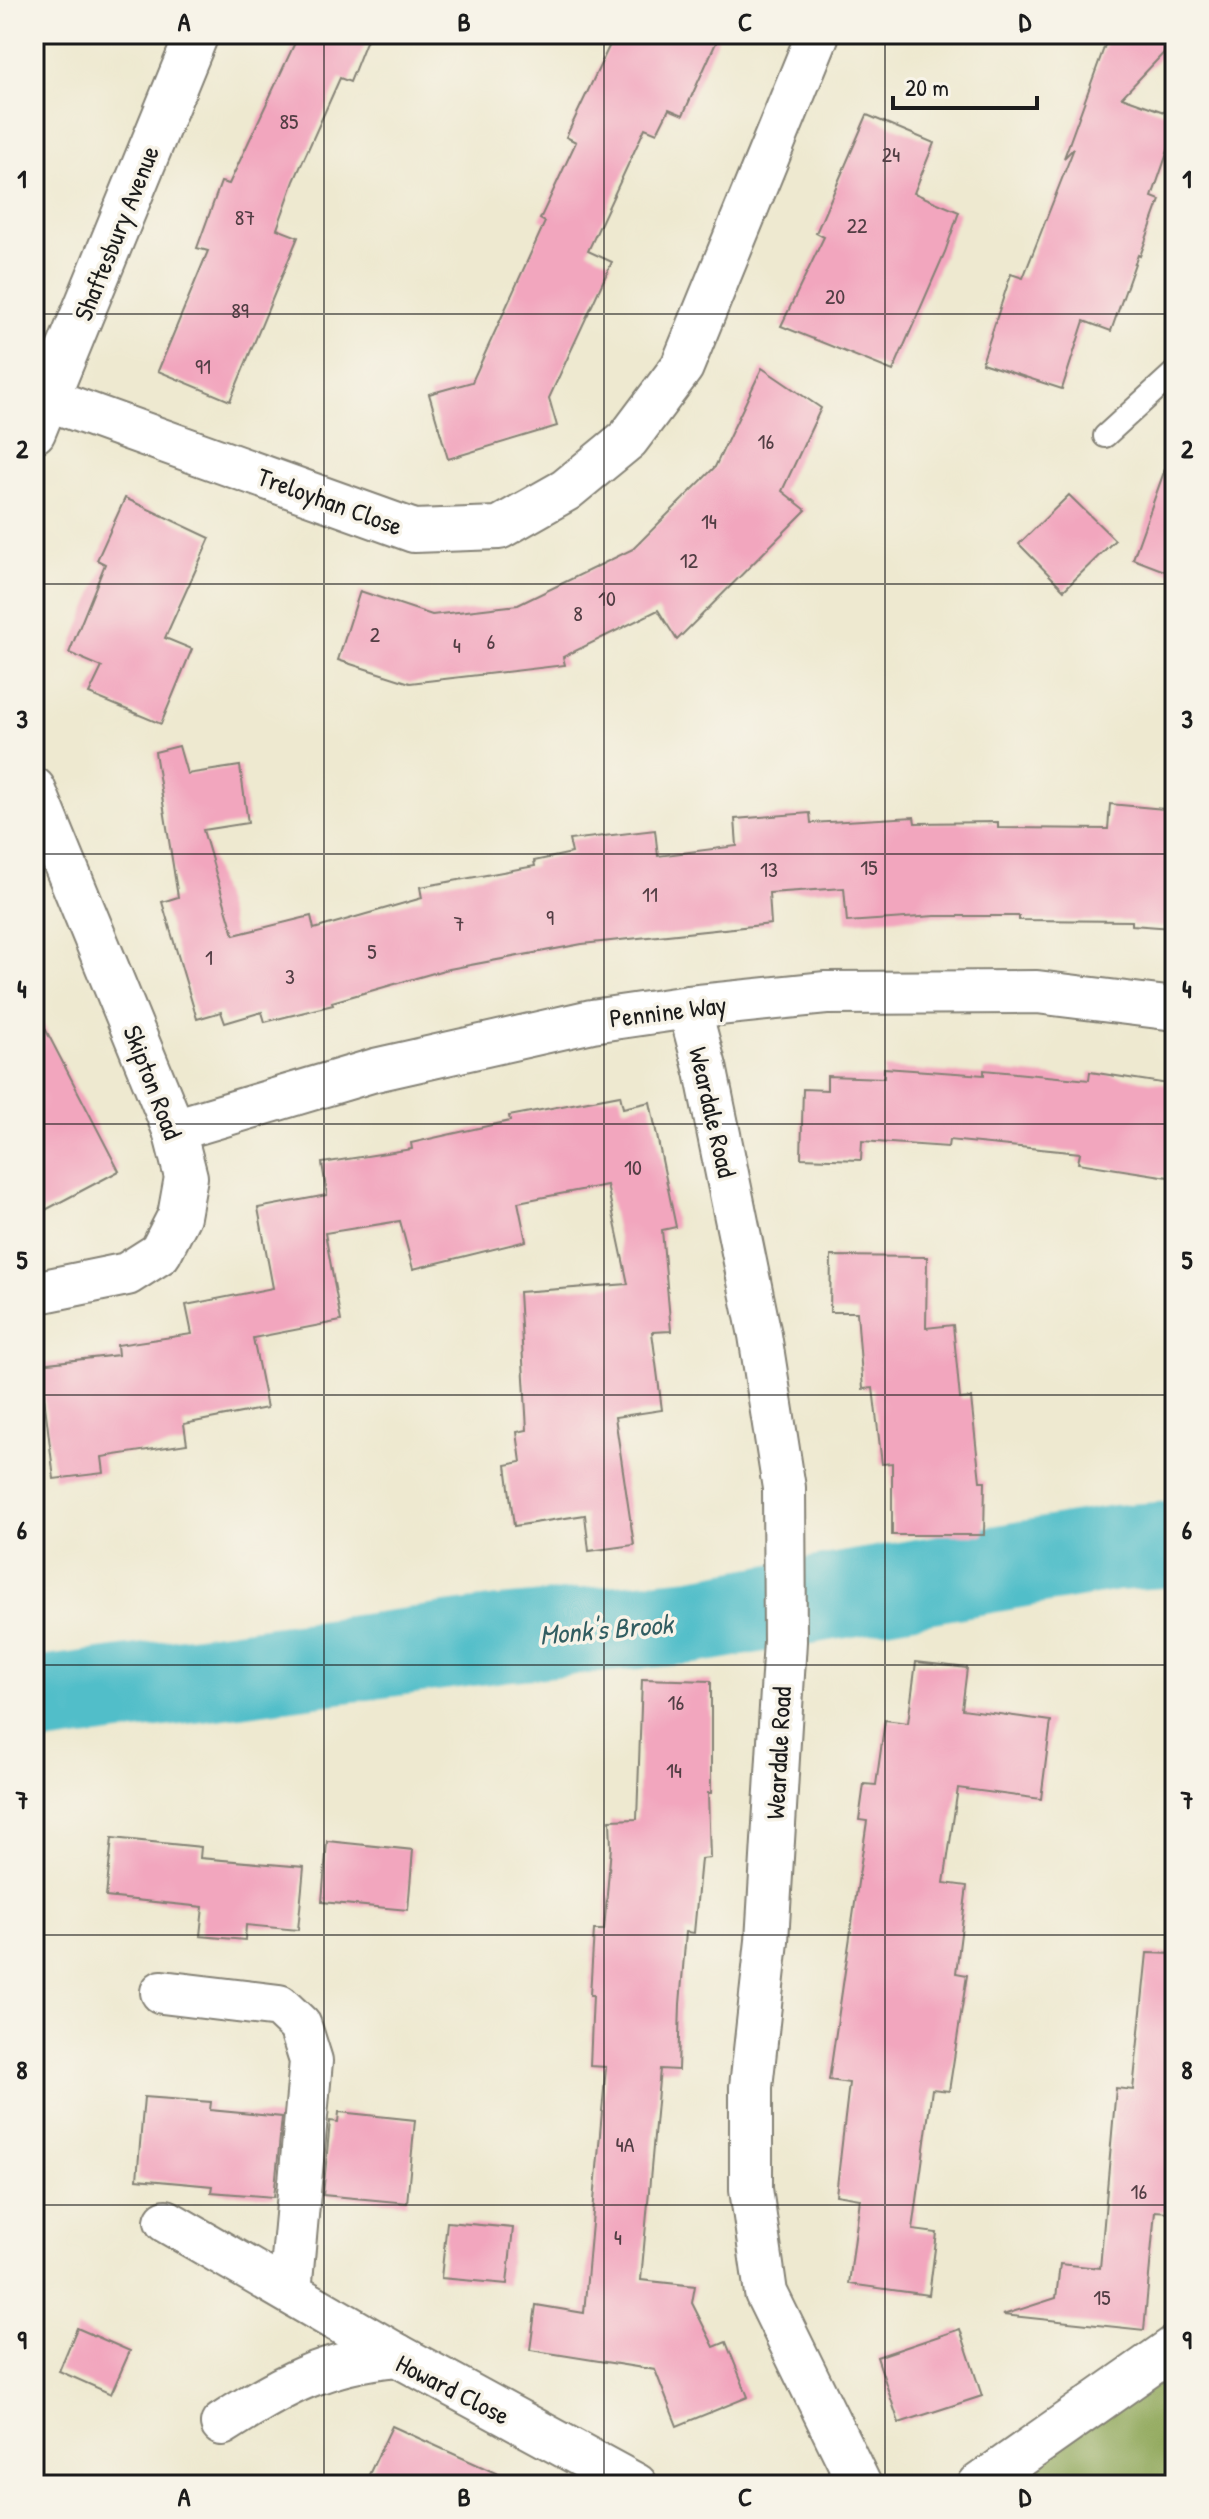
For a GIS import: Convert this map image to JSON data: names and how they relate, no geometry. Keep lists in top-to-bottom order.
{
  "streets": {
    "street": [
      "Shaftesbury Avenue",
      "Treloyhan Close",
      "Pennine Way",
      "Skipton Road",
      "Weardale Road",
      "Howard Close"
    ]
  },
  "crossings": [
    ["Shaftesbury Avenue", "Treloyhan Close"],
    ["Pennine Way", "Skipton Road"],
    ["Pennine Way", "Weardale Road"]
  ],
  "water": ["Monk's Brook"],
  "house_numbers": [
    "85",
    "24",
    "87",
    "22",
    "20",
    "89",
    "91",
    "16",
    "14",
    "12",
    "10",
    "8",
    "2",
    "6",
    "4",
    "15",
    "13",
    "11",
    "9",
    "7",
    "5",
    "1",
    "3",
    "10",
    "16",
    "14",
    "4A",
    "16",
    "4",
    "15"
  ],
  "scale_bar": "20 m",
  "grid": {
    "columns": [
      "A",
      "B",
      "C",
      "D"
    ],
    "rows": [
      "1",
      "2",
      "3",
      "4",
      "5",
      "6",
      "7",
      "8",
      "9"
    ]
  }
}
